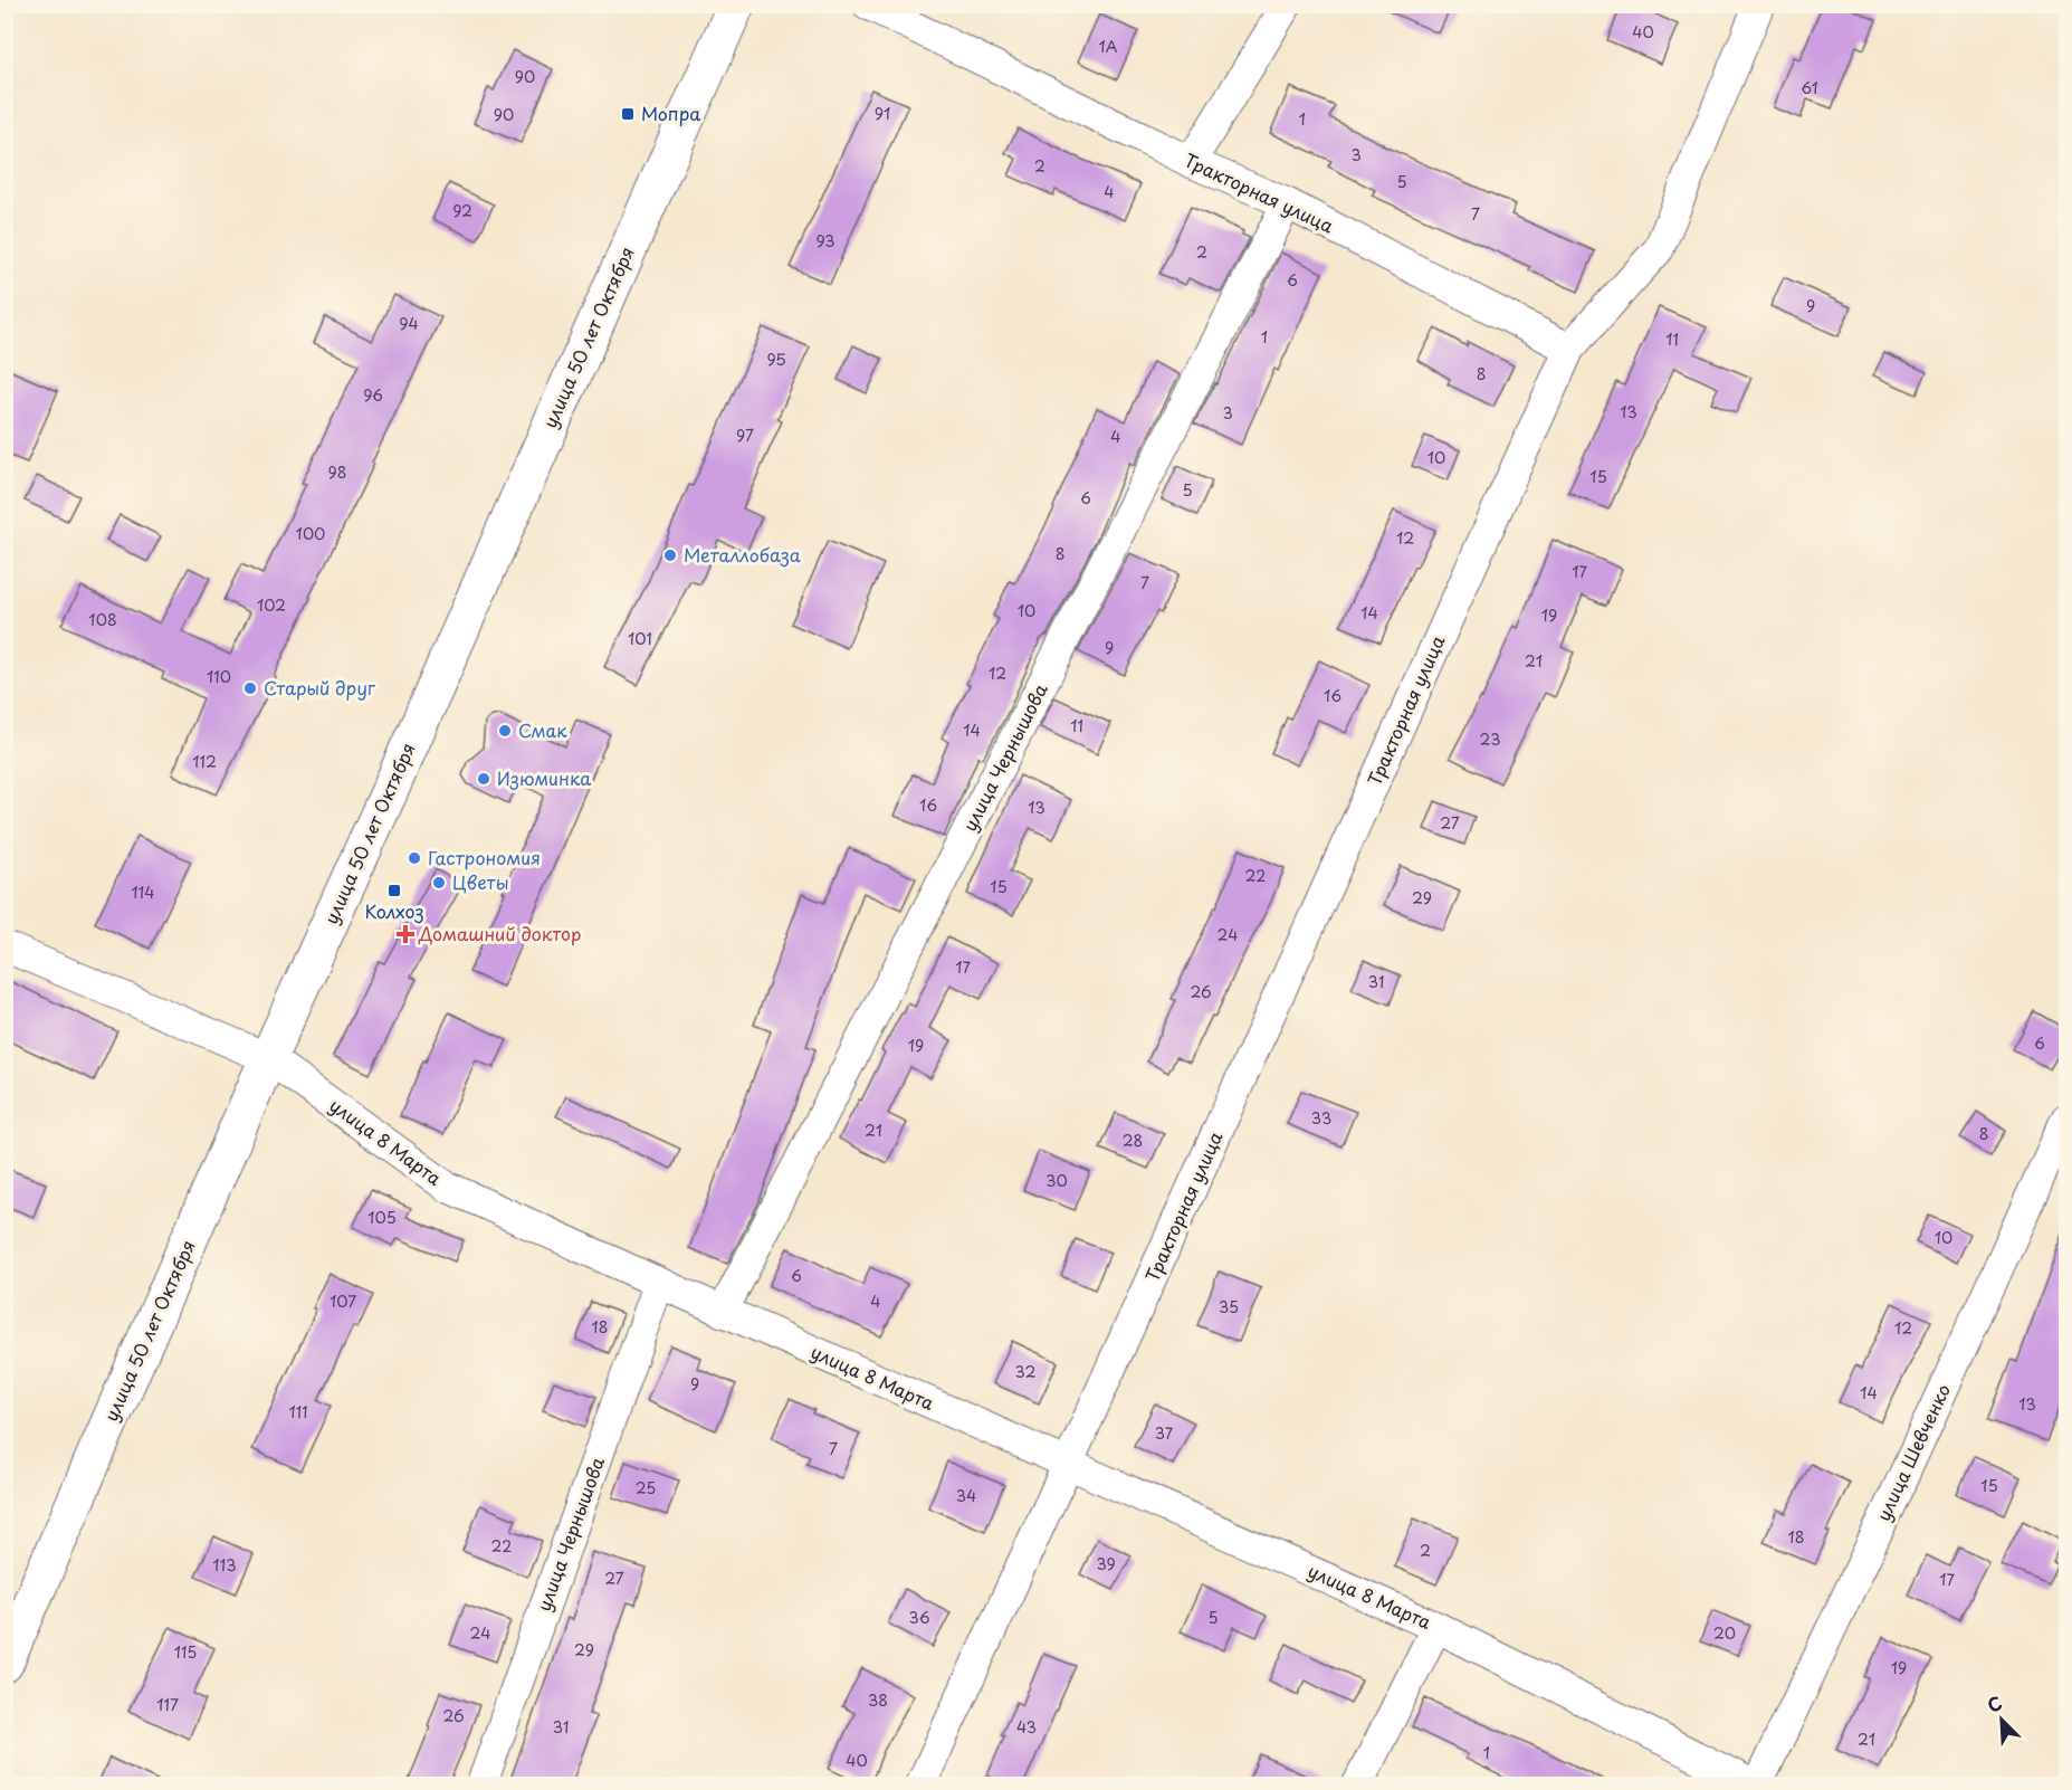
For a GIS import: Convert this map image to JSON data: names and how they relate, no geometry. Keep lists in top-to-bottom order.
{
  "streets": {
    "main road": ["улица 50 лет Октября"],
    "street": [
      "Тракторная улица",
      "улица Чернышова",
      "улица 8 Марта",
      "улица Шевченко"
    ]
  },
  "crossings": [
    ["Тракторная улица", "улица Чернышова"],
    ["Тракторная улица", "улица 8 Марта"],
    ["улица 50 лет Октября", "улица 8 Марта"],
    ["улица Чернышова", "улица 8 Марта"],
    ["улица 8 Марта", "улица Шевченко"]
  ],
  "places": {
    "transit": ["Мопра", "Колхоз"],
    "other": [
      "Металлобаза",
      "Старый друг",
      "Смак",
      "Изюминка",
      "Гастрономия",
      "Цветы"
    ],
    "health": ["Домашний доктор"]
  },
  "house_numbers": [
    "40",
    "1А",
    "90",
    "61",
    "91",
    "90",
    "1",
    "3",
    "2",
    "5",
    "4",
    "92",
    "7",
    "93",
    "2",
    "6",
    "9",
    "94",
    "1",
    "11",
    "95",
    "8",
    "96",
    "13",
    "3",
    "97",
    "4",
    "10",
    "98",
    "15",
    "5",
    "6",
    "100",
    "12",
    "8",
    "17",
    "7",
    "102",
    "10",
    "14",
    "19",
    "108",
    "101",
    "9",
    "21",
    "12",
    "110",
    "16",
    "11",
    "14",
    "23",
    "112",
    "16",
    "13",
    "27",
    "22",
    "15",
    "114",
    "29",
    "24",
    "17",
    "31",
    "26",
    "6",
    "19",
    "33",
    "21",
    "8",
    "28",
    "30",
    "105",
    "10",
    "6",
    "107",
    "4",
    "35",
    "18",
    "12",
    "32",
    "9",
    "14",
    "13",
    "111",
    "37",
    "7",
    "15",
    "25",
    "34",
    "18",
    "22",
    "2",
    "39",
    "113",
    "27",
    "17",
    "36",
    "5",
    "24",
    "20",
    "29",
    "115",
    "19",
    "38",
    "117",
    "26",
    "31",
    "43",
    "21",
    "1",
    "40"
  ],
  "north": "top left"
}
